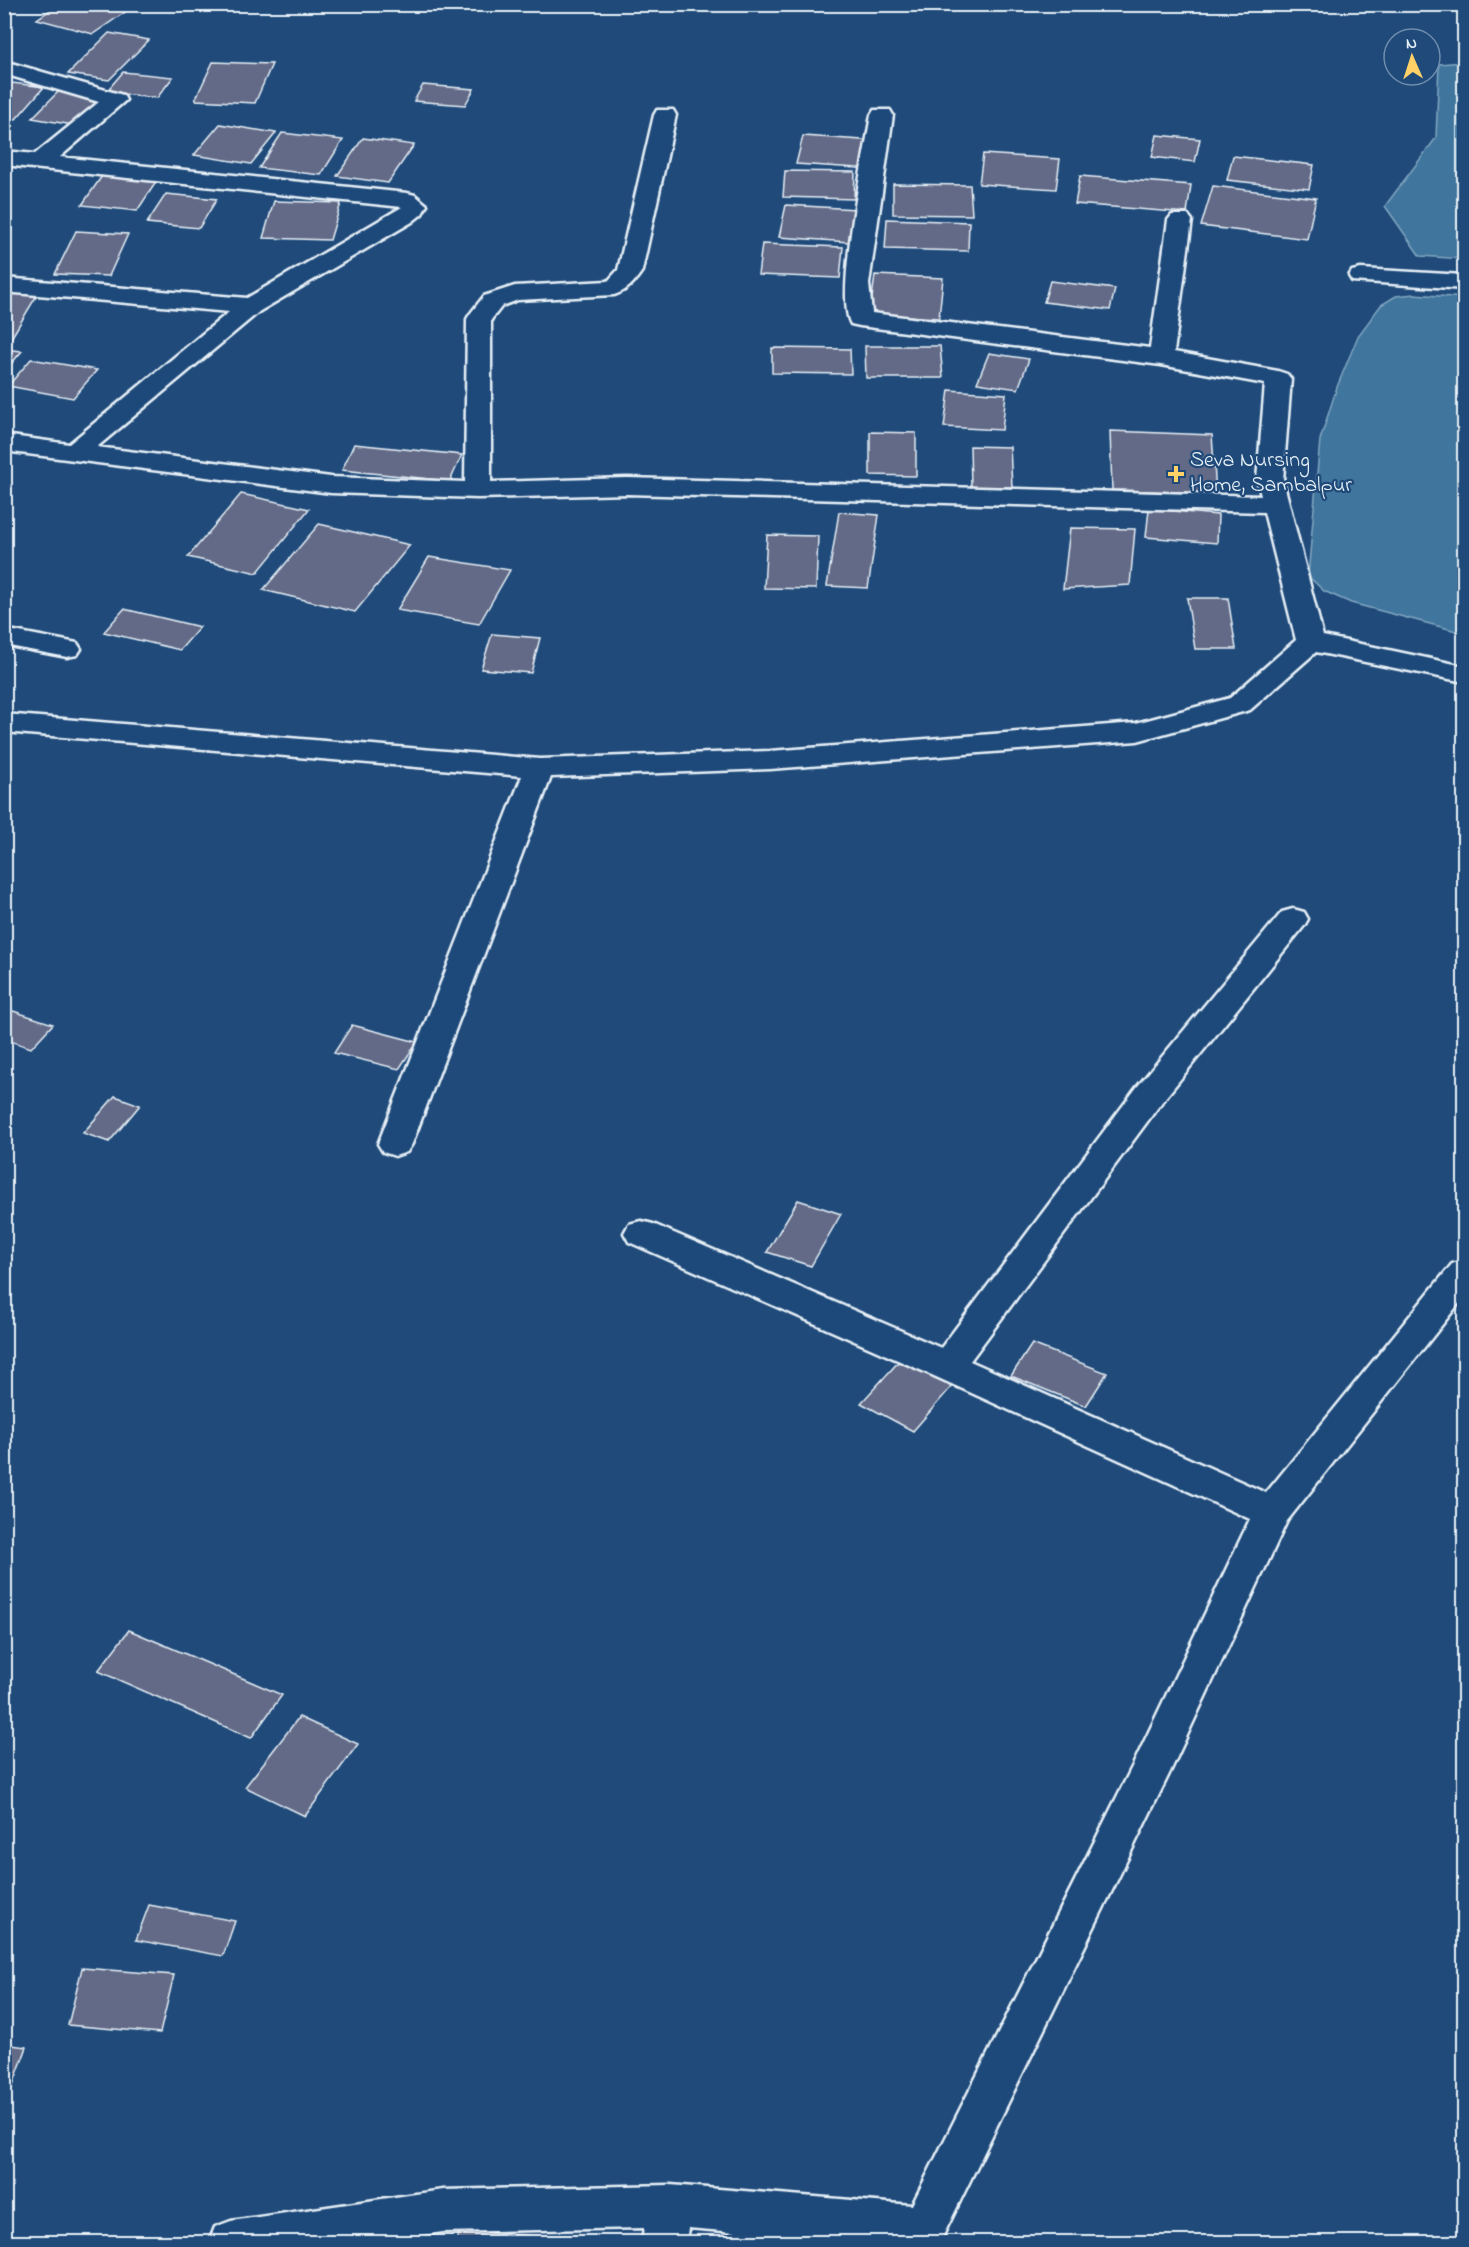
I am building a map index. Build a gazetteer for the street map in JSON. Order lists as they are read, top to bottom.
{
  "places": {
    "health": ["Seva Nursing Home, Sambalpur"]
  },
  "north": "top"
}
